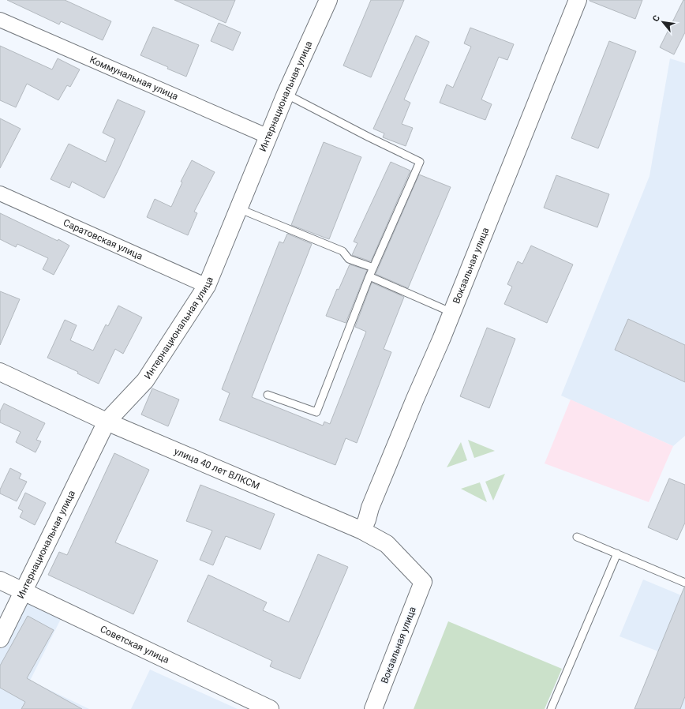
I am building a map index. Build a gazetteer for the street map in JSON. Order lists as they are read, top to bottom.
{
  "streets": {
    "street": [
      "Коммунальная улица",
      "Интернациональная улица",
      "Саратовская улица",
      "Вокзальная улица",
      "улица 40 лет ВЛКСМ",
      "Советская улица"
    ]
  },
  "crossings": [
    ["Коммунальная улица", "Интернациональная улица"],
    ["Интернациональная улица", "Саратовская улица"],
    ["Интернациональная улица", "улица 40 лет ВЛКСМ"],
    ["Интернациональная улица", "Советская улица"],
    ["Вокзальная улица", "улица 40 лет ВЛКСМ"]
  ],
  "north": "top left"
}
